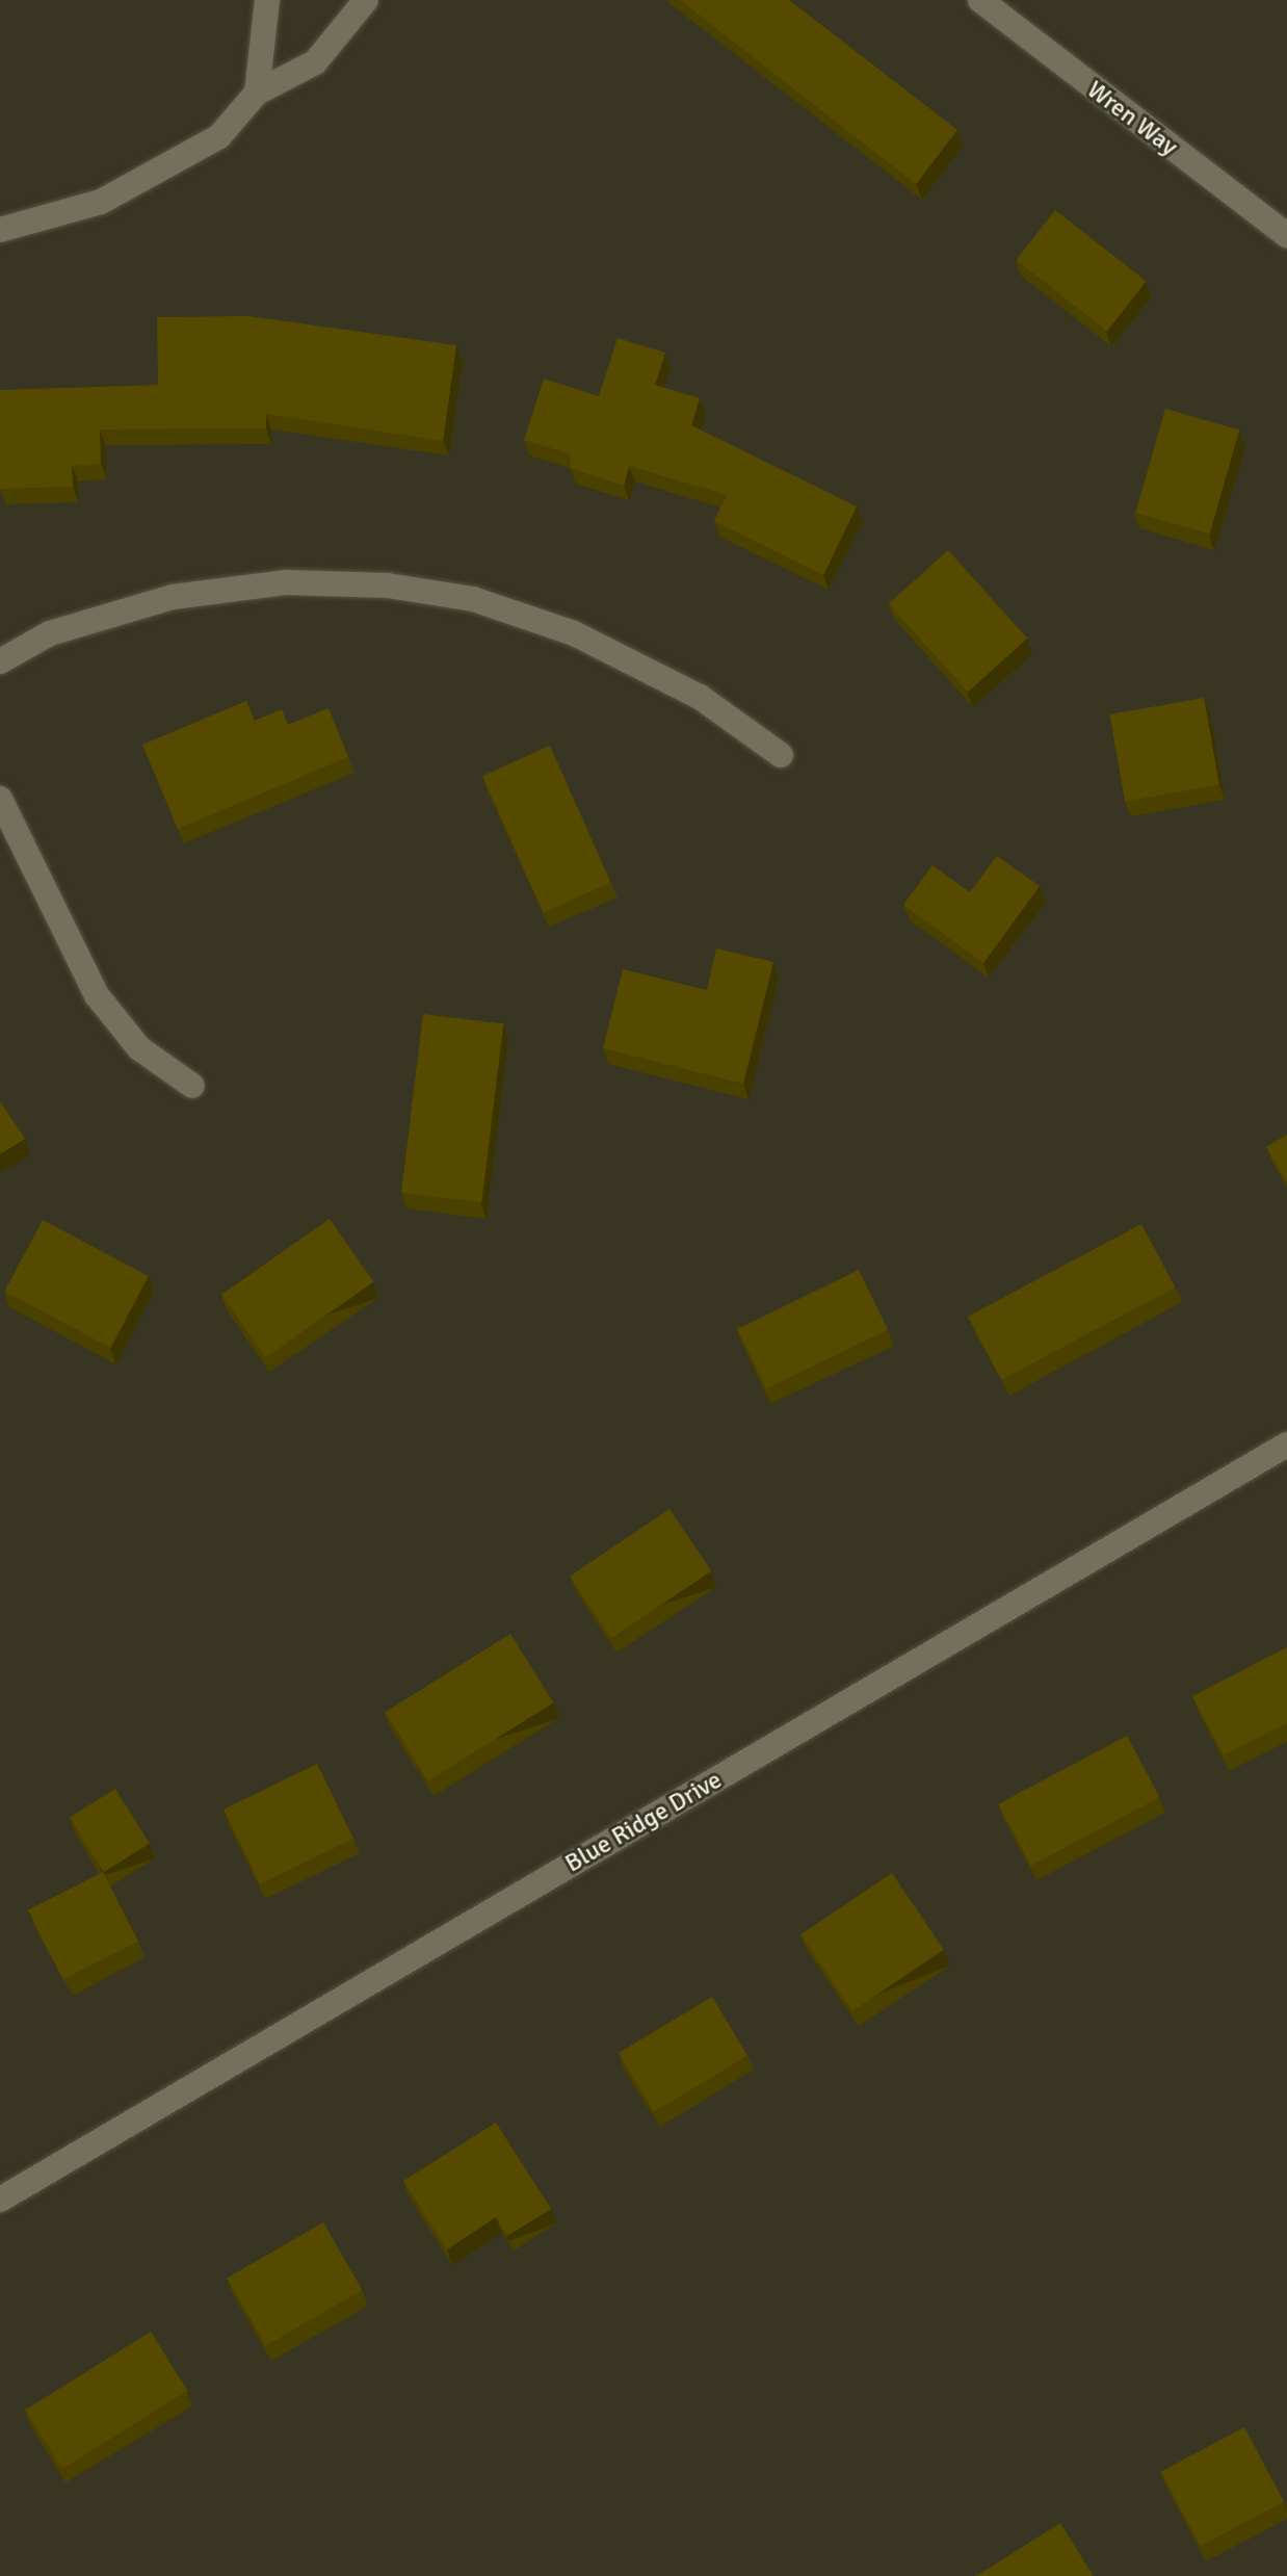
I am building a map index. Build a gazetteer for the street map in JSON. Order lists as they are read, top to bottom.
{
  "streets": {
    "street": ["Wren Way", "Blue Ridge Drive"]
  }
}
